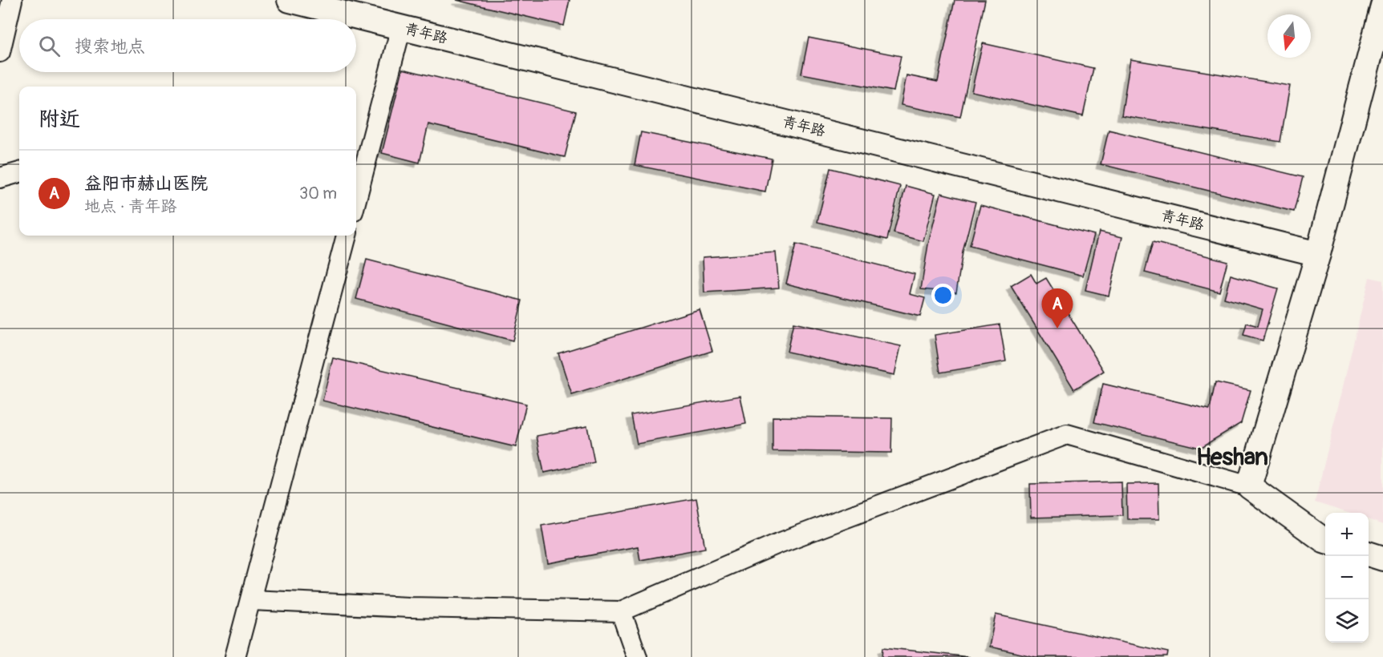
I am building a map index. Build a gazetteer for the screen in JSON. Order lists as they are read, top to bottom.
{
  "streets": {
    "street": ["青年路"]
  },
  "districts": ["Heshan"],
  "north": "bottom",
  "page": {
    "search": "搜索地点",
    "heading": "附近",
    "list": [
      {
        "mark": "A",
        "name": "益阳市赫山医院",
        "note": "地点 · 青年路",
        "value": "30 m"
      }
    ],
    "pins": "A",
    "map_buttons": ["+", "−"]
  }
}
